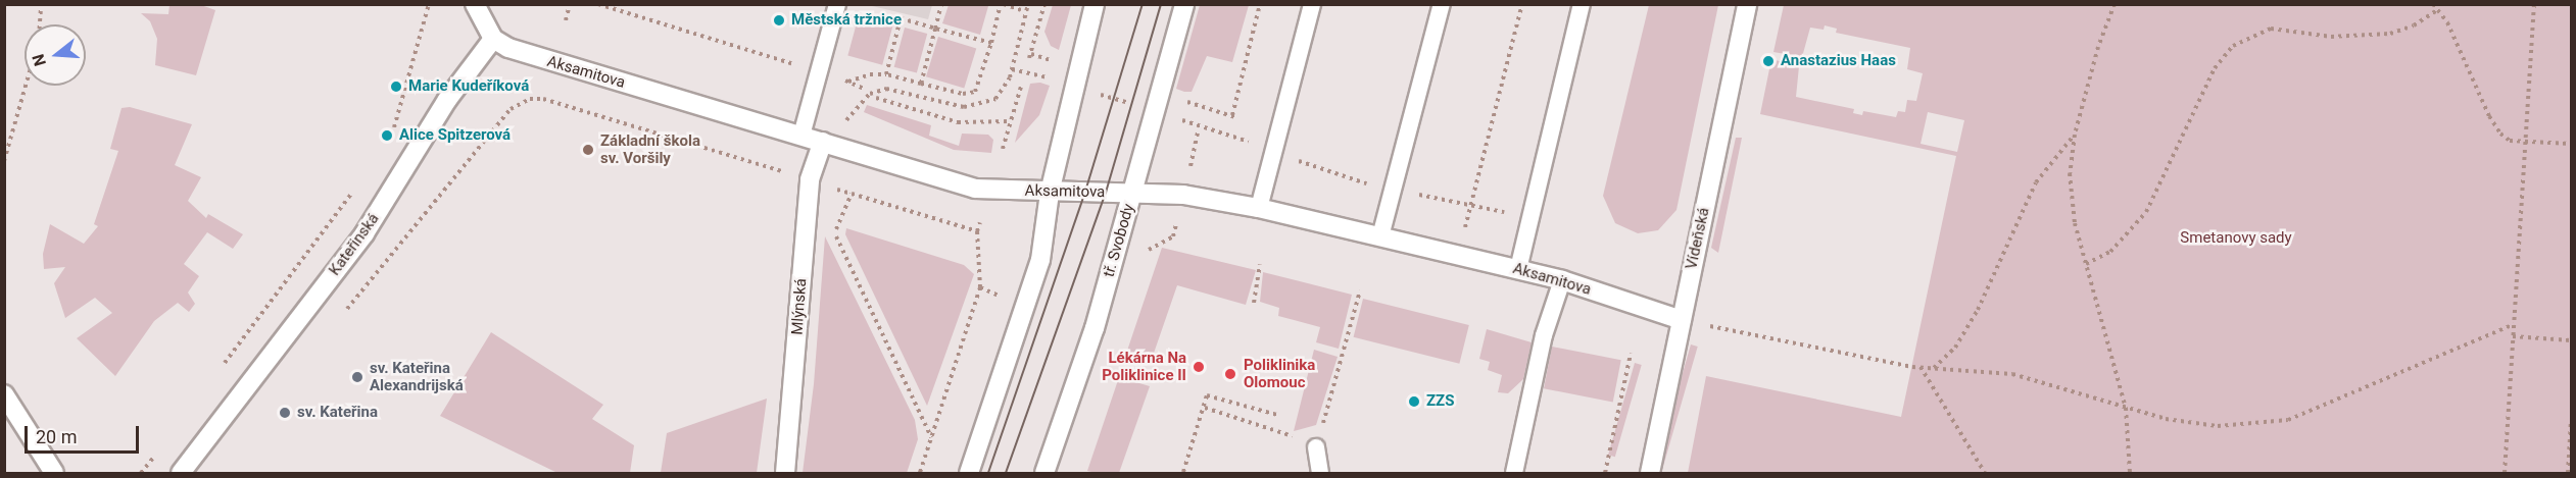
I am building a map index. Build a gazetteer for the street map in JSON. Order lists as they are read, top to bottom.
{
  "streets": {
    "street": [
      "Aksamitova",
      "Vídeňská",
      "tř. Svobody",
      "Kateřinská",
      "Mlýnská"
    ]
  },
  "crossings": [
    ["Aksamitova", "Vídeňská"],
    ["Aksamitova", "tř. Svobody"],
    ["Aksamitova", "Kateřinská"],
    ["Aksamitova", "Mlýnská"]
  ],
  "parks": ["Smetanovy sady"],
  "places": [
    "Městská tržnice",
    "Anastazius Haas",
    "Marie Kudeříková",
    "Alice Spitzerová",
    "Základní škola sv. Voršily",
    "Lékárna Na Poliklinice II",
    "Poliklinika Olomouc",
    "sv. Kateřina Alexandrijská",
    "ZZS",
    "sv. Kateřina"
  ],
  "scale_bar": "20 m",
  "north": "left"
}
